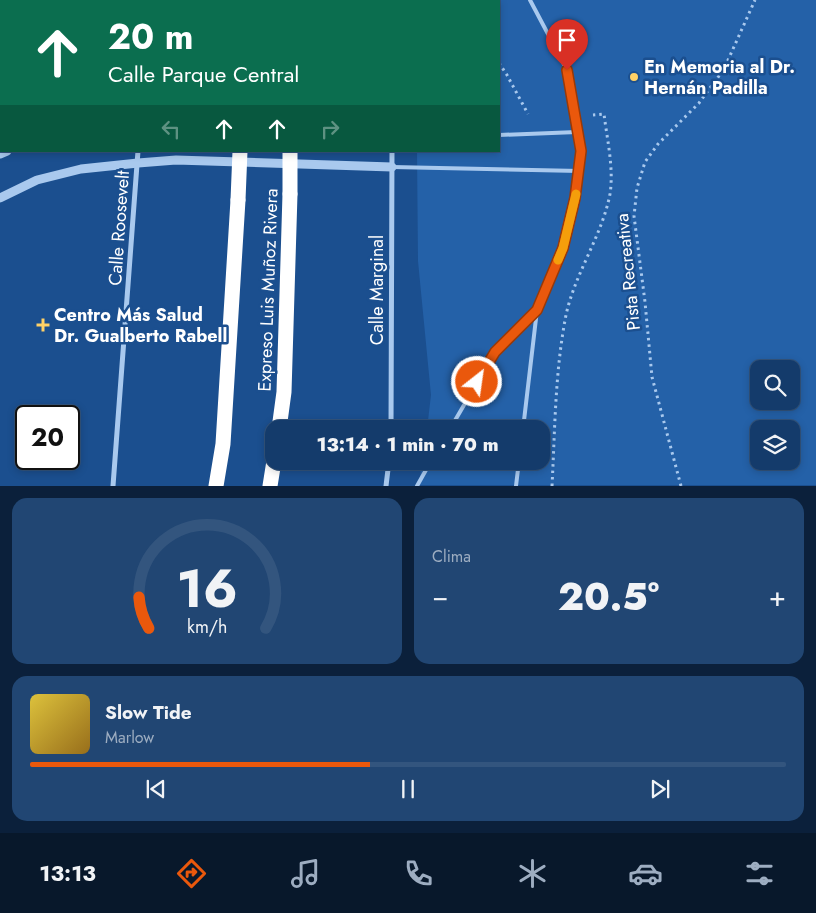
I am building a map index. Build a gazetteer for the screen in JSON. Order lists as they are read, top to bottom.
{
  "streets": {
    "highway": ["Expreso Luis Muñoz Rivera"],
    "street": ["Calle Roosevelt", "Calle Marginal"],
    "path": ["Pista Recreativa"]
  },
  "places": {
    "other": ["En Memoria al Dr. Hernán Padilla"],
    "health": ["Centro Más Salud Dr. Gualberto Rabell"]
  },
  "page": {
    "turn": ["20 m", "Calle Parque Central"],
    "limit": "20",
    "trip": "13:14 · 1 min · 70 m",
    "tile": "Clima",
    "heat": ["−", "20.5°", "+"],
    "song": ["Slow Tide", "Marlow"],
    "tabs": "13:13",
    "gauge": ["16", "km/h"]
  }
}
